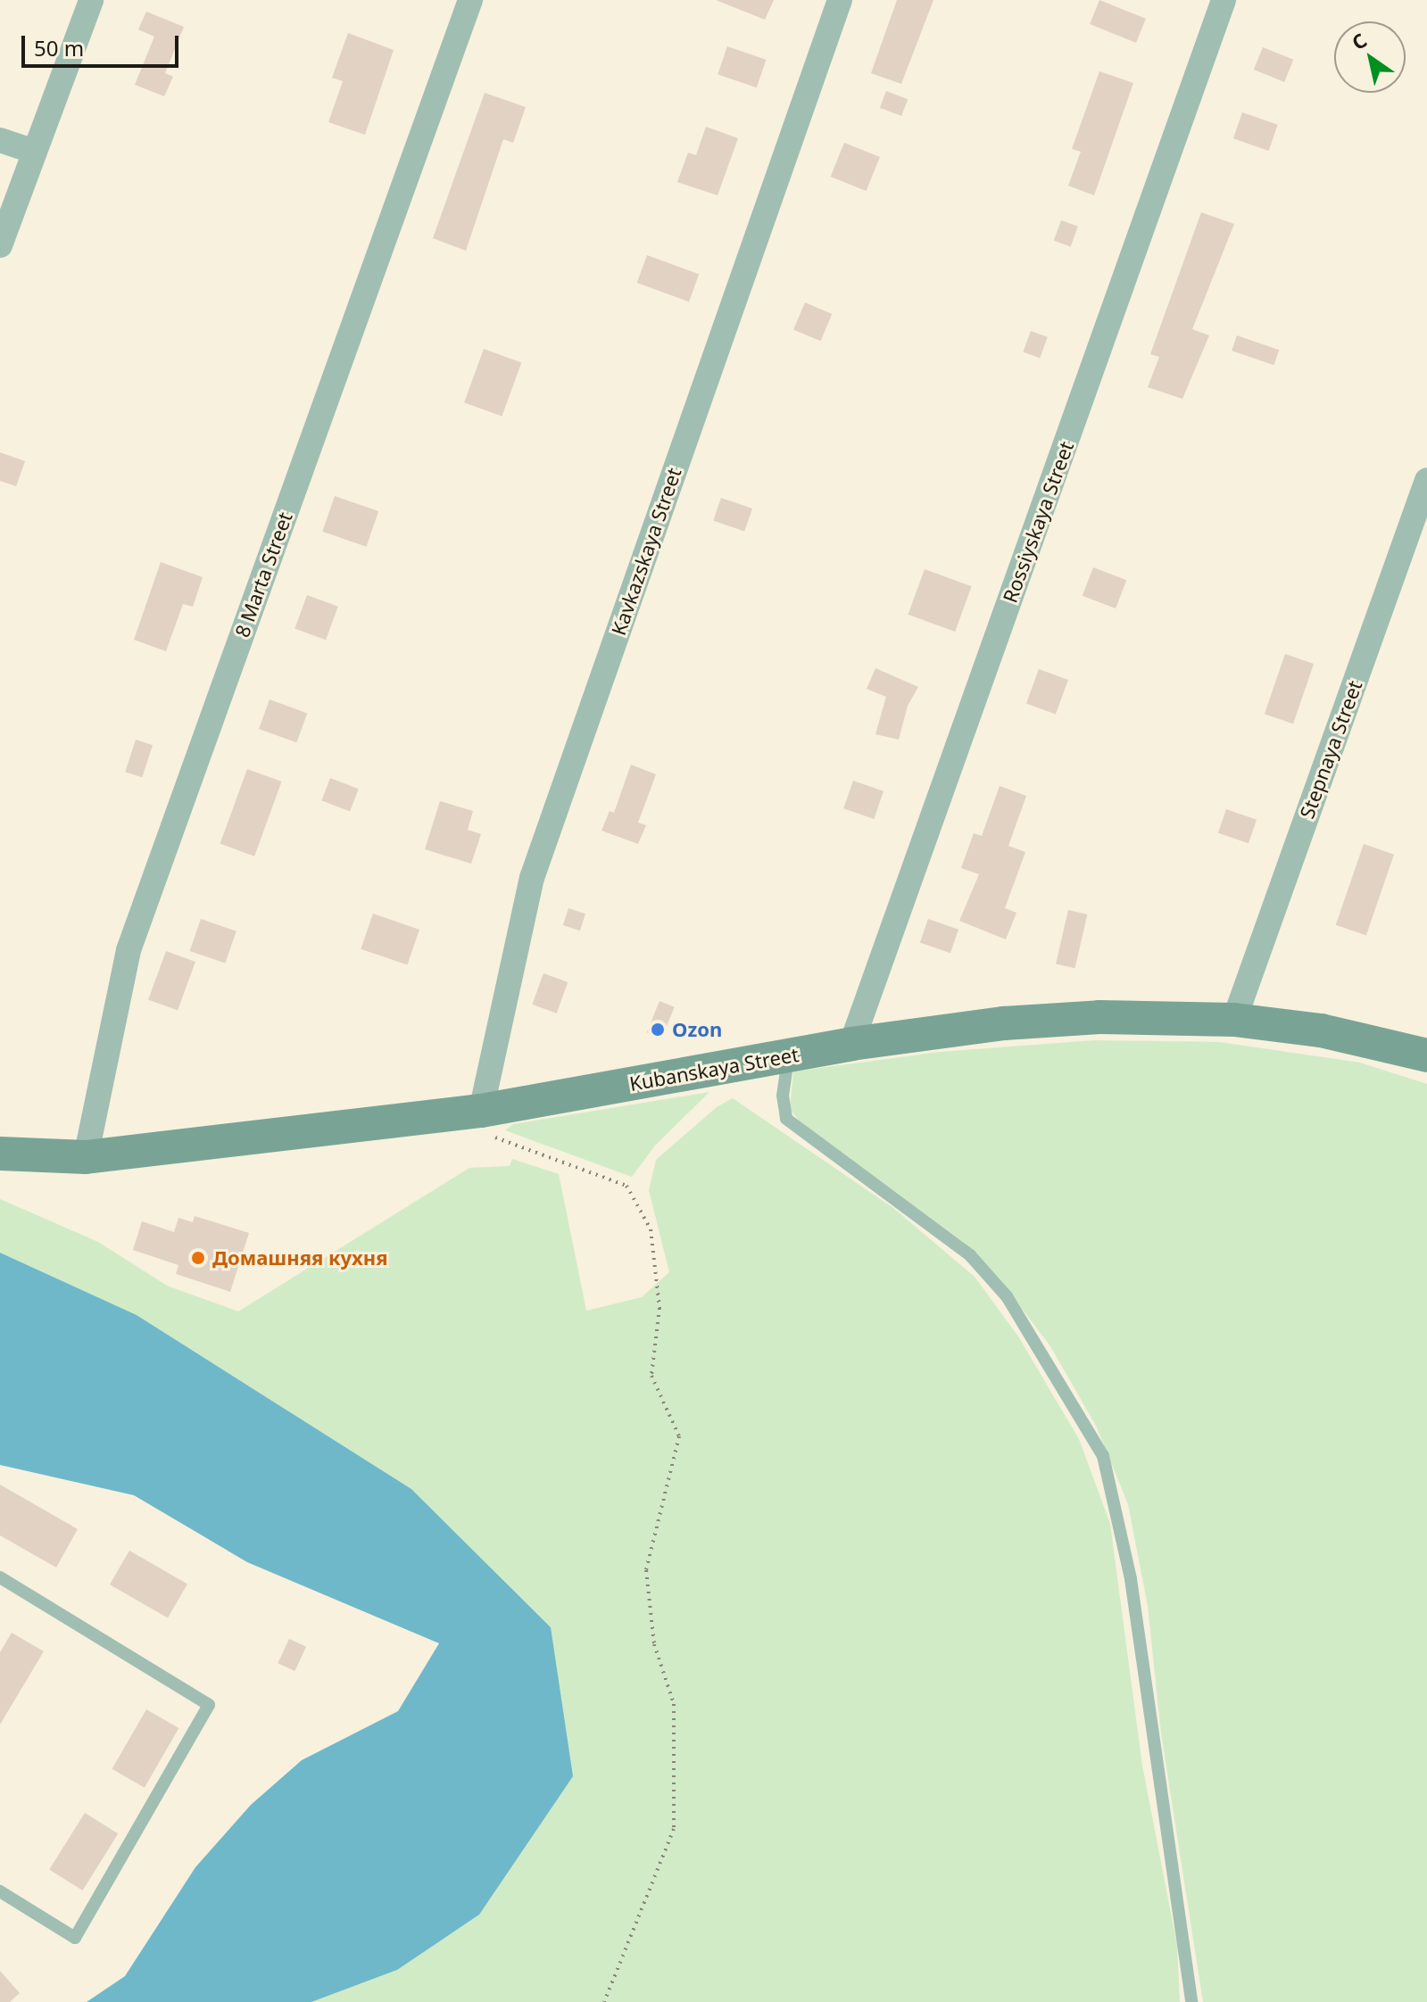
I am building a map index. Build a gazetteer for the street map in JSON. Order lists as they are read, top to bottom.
{
  "streets": {
    "main road": ["Kubanskaya Street"],
    "street": [
      "Rossiyskaya Street",
      "Kavkazskaya Street",
      "8 Marta Street",
      "Stepnaya Street"
    ]
  },
  "crossings": [
    ["Rossiyskaya Street", "Kubanskaya Street"],
    ["Kavkazskaya Street", "Kubanskaya Street"],
    ["8 Marta Street", "Kubanskaya Street"],
    ["Stepnaya Street", "Kubanskaya Street"]
  ],
  "places": ["Ozon", "Домашняя кухня"],
  "scale_bar": "50 m",
  "north": "top left"
}
